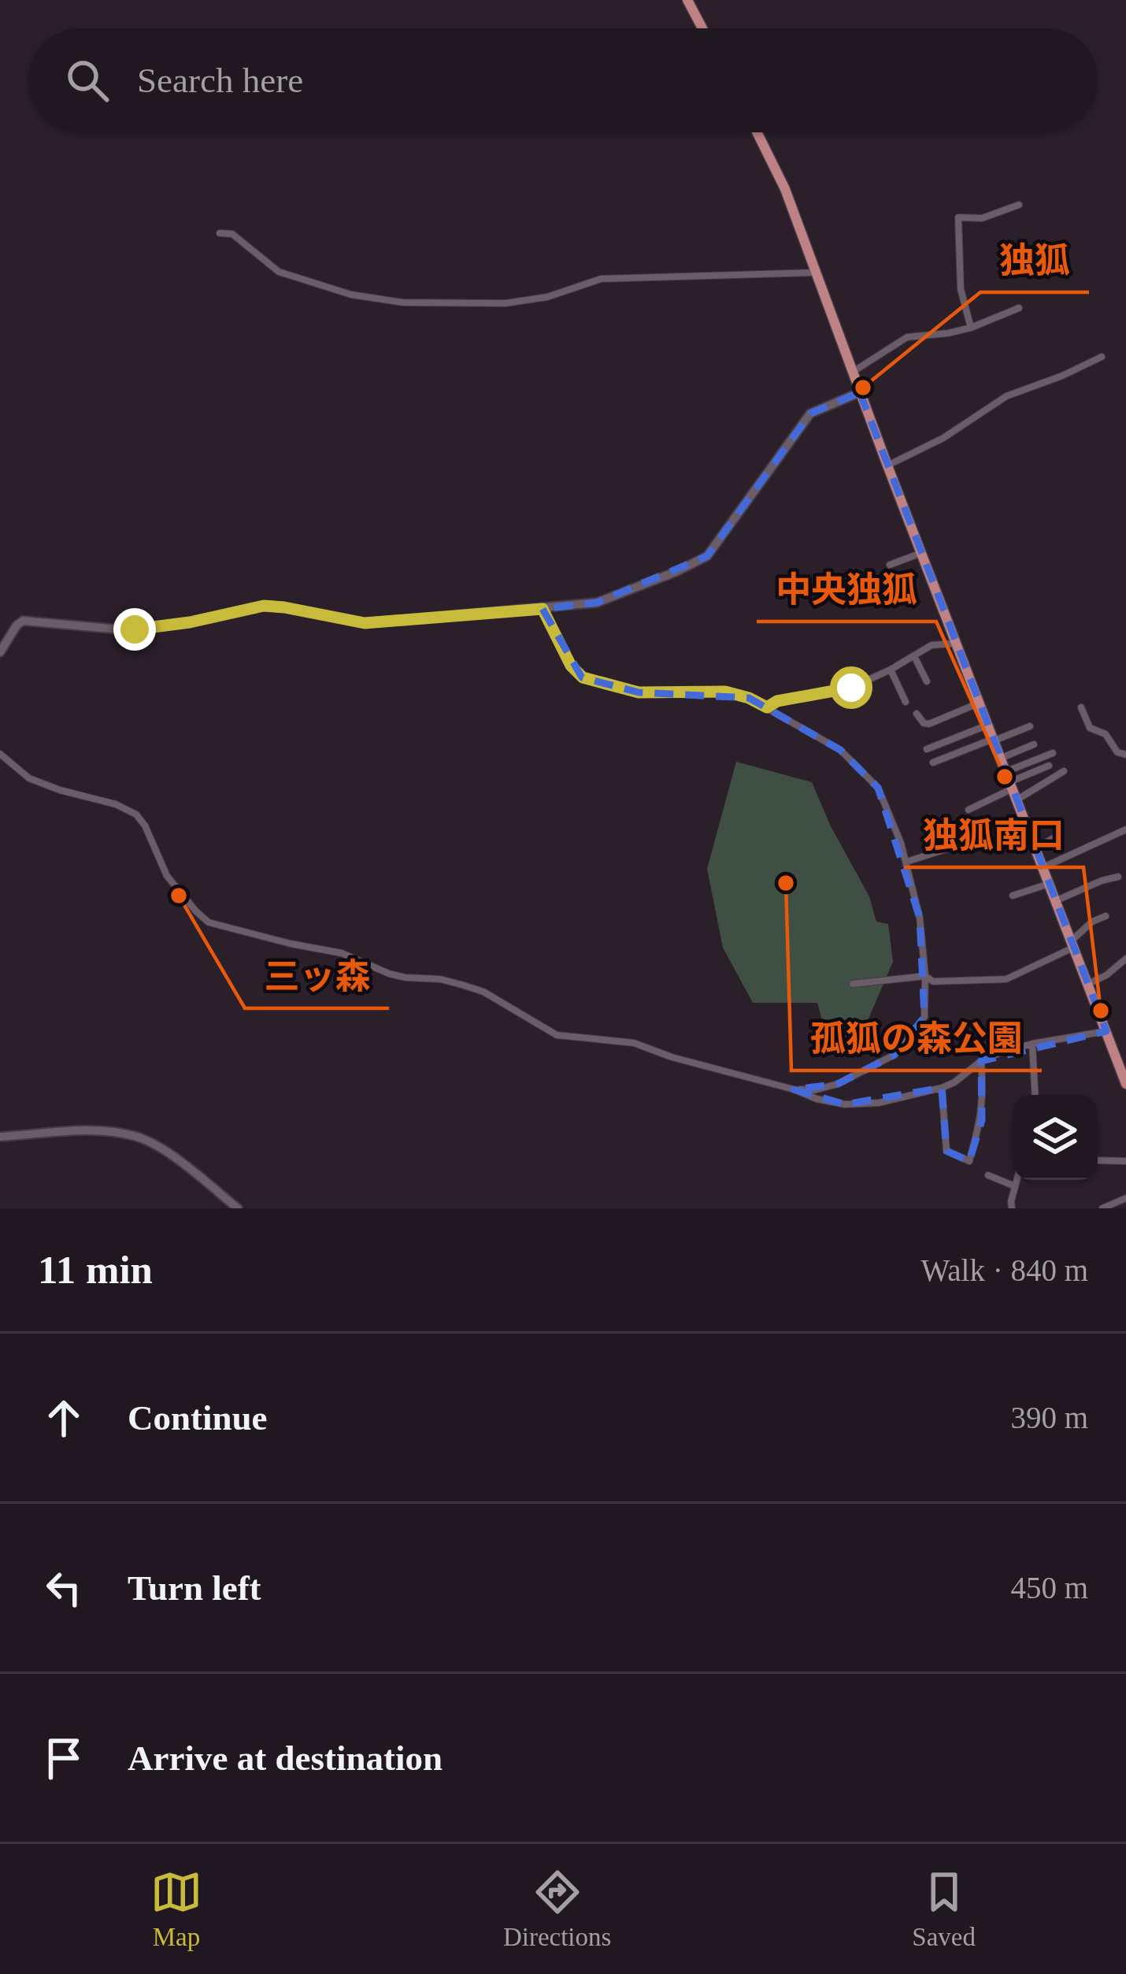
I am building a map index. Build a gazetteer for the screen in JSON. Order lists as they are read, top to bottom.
{
  "places": [
    "独狐",
    "中央独狐",
    "孤狐の森公園",
    "三ッ森",
    "独狐南口"
  ],
  "page": {
    "search": "Search here",
    "heading": ["11 min", "Walk · 840 m"],
    "list": [
      ["Continue", "390 m"],
      ["Turn left", "450 m"],
      "Arrive at destination"
    ],
    "nav": ["Map", "Directions", "Saved"]
  }
}
